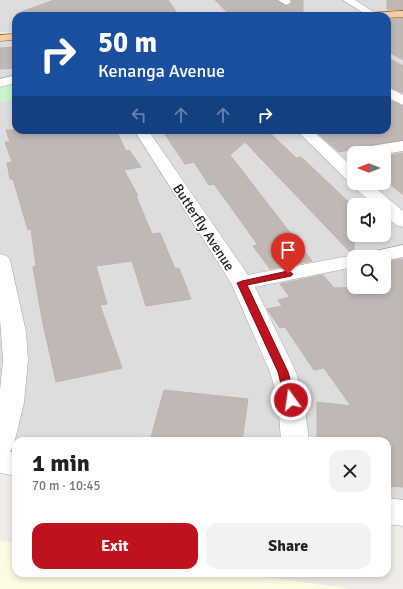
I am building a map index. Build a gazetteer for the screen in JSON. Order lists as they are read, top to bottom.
{
  "streets": {
    "street": ["Butterfly Avenue"]
  },
  "north": "left",
  "page": {
    "turn": ["50 m", "Kenanga Avenue"],
    "heading": ["1 min", "70 m · 10:45"],
    "buttons": ["Exit", "Share"]
  }
}
